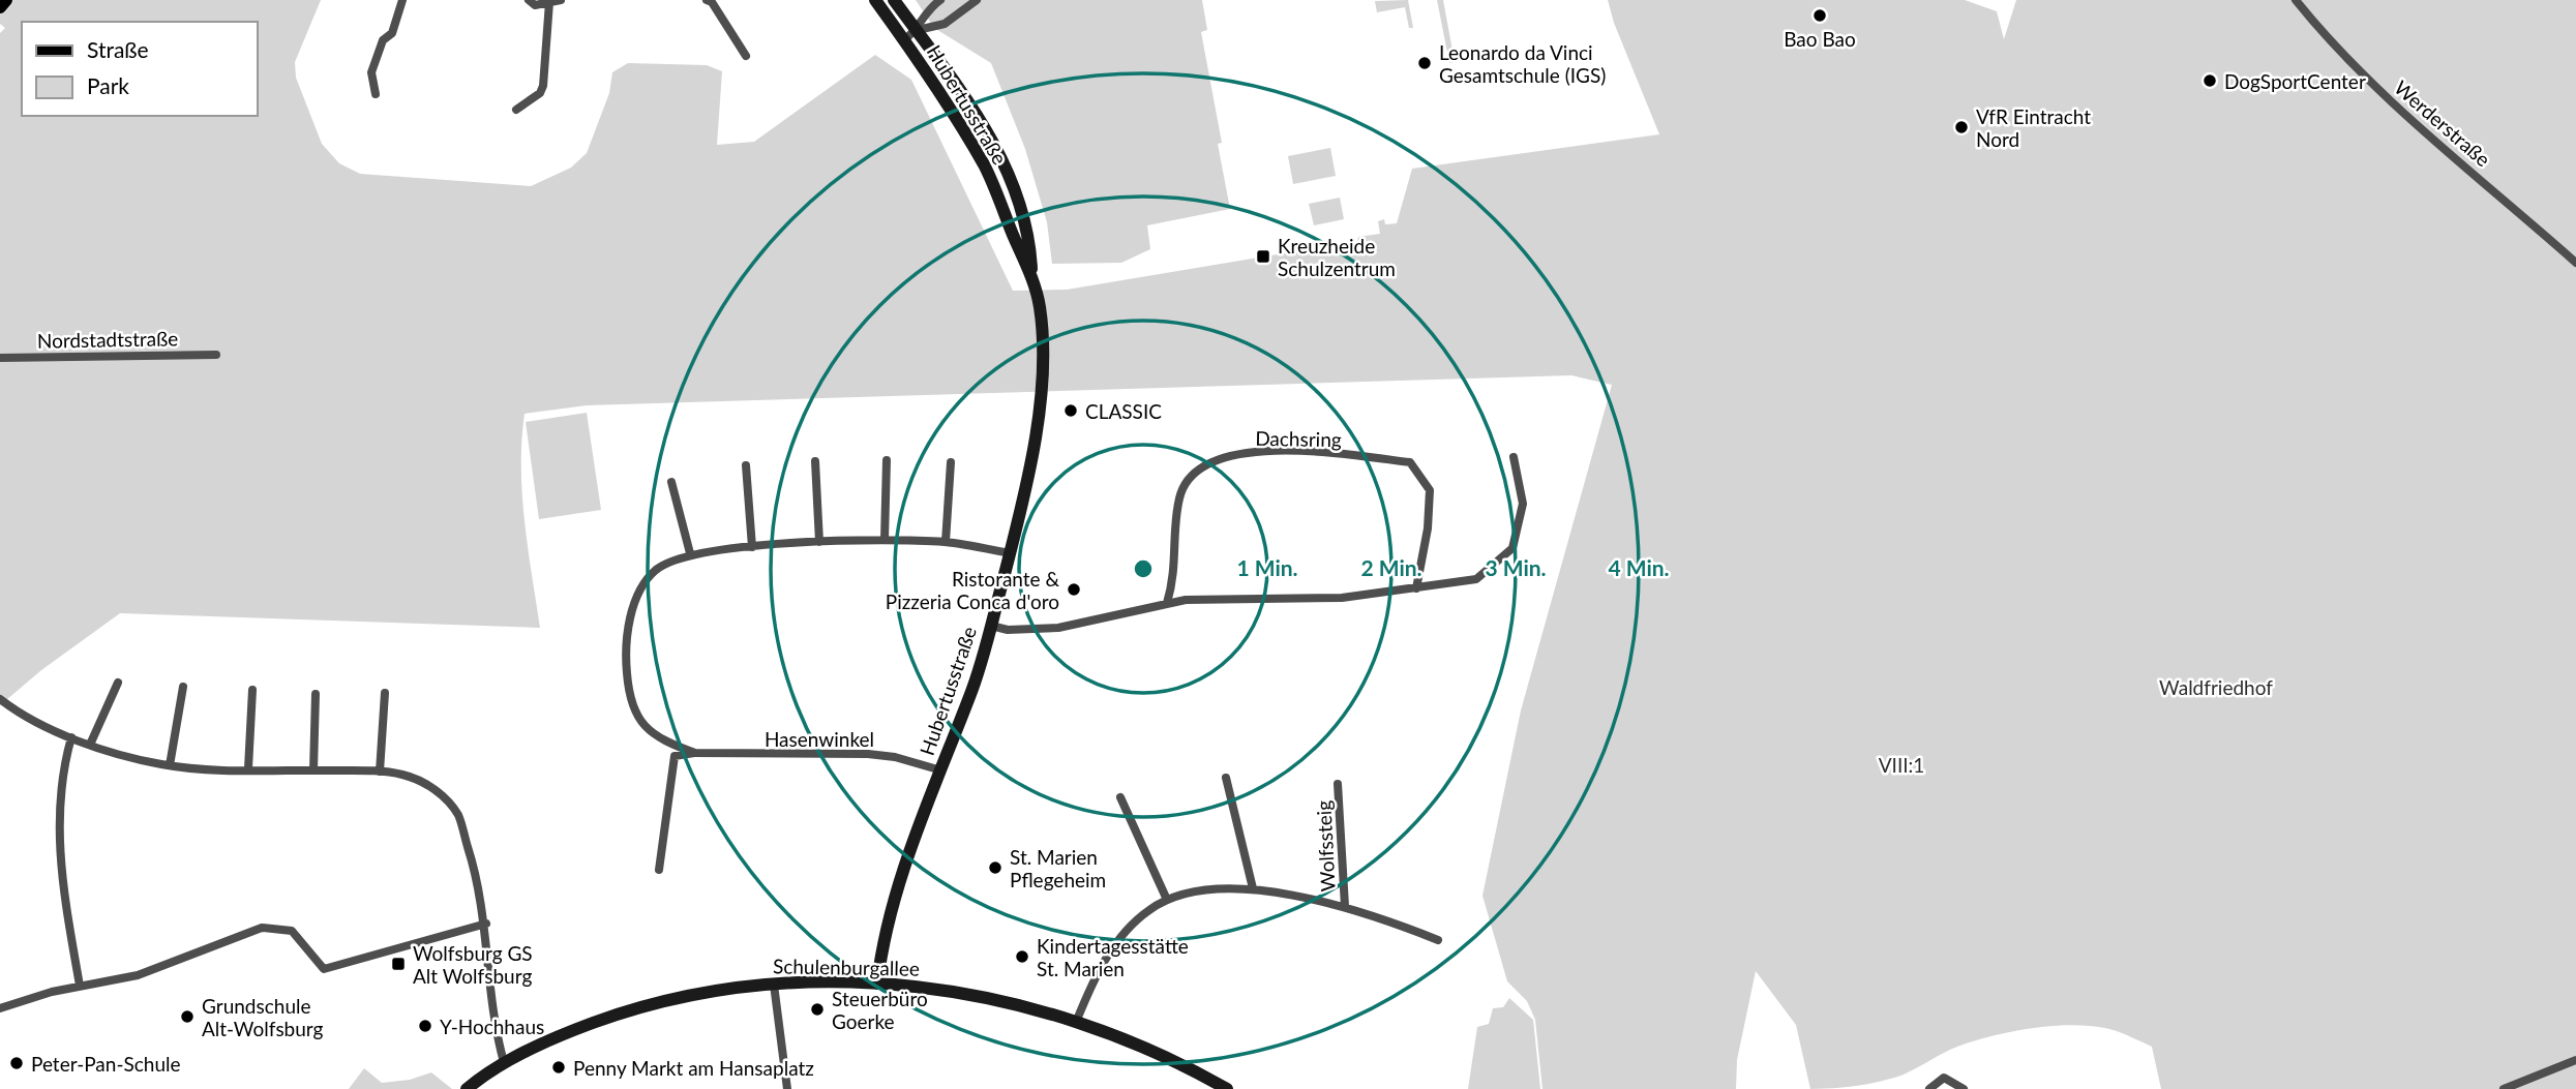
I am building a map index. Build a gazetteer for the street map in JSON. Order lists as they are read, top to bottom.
{
  "streets": {
    "street": [
      "Hubertusstraße",
      "Werderstraße",
      "Nordstadtstraße",
      "Dachsring",
      "Hasenwinkel",
      "Wolfssteig",
      "Schulenburgallee"
    ]
  },
  "crossings": [
    ["Hubertusstraße", "Hasenwinkel"],
    ["Hubertusstraße", "Schulenburgallee"],
    ["Wolfssteig", "Schulenburgallee"]
  ],
  "parks": ["Waldfriedhof", "VIII:1"],
  "places": {
    "other": [
      "Bao Bao",
      "Leonardo da Vinci Gesamtschule (IGS)",
      "DogSportCenter",
      "VfR Eintracht Nord",
      "CLASSIC",
      "Ristorante & Pizzeria Conca d'oro",
      "St. Marien Pflegeheim",
      "Kindertagesstätte St. Marien",
      "Steuerbüro Goerke",
      "Grundschule Alt-Wolfsburg",
      "Y-Hochhaus",
      "Peter-Pan-Schule",
      "Penny Markt am Hansaplatz"
    ],
    "transit": ["Kreuzheide Schulzentrum", "Wolfsburg GS Alt Wolfsburg"]
  },
  "legend": ["Straße", "Park"],
  "rings": [
    "1 Min.",
    "2 Min.",
    "3 Min.",
    "4 Min."
  ]
}
